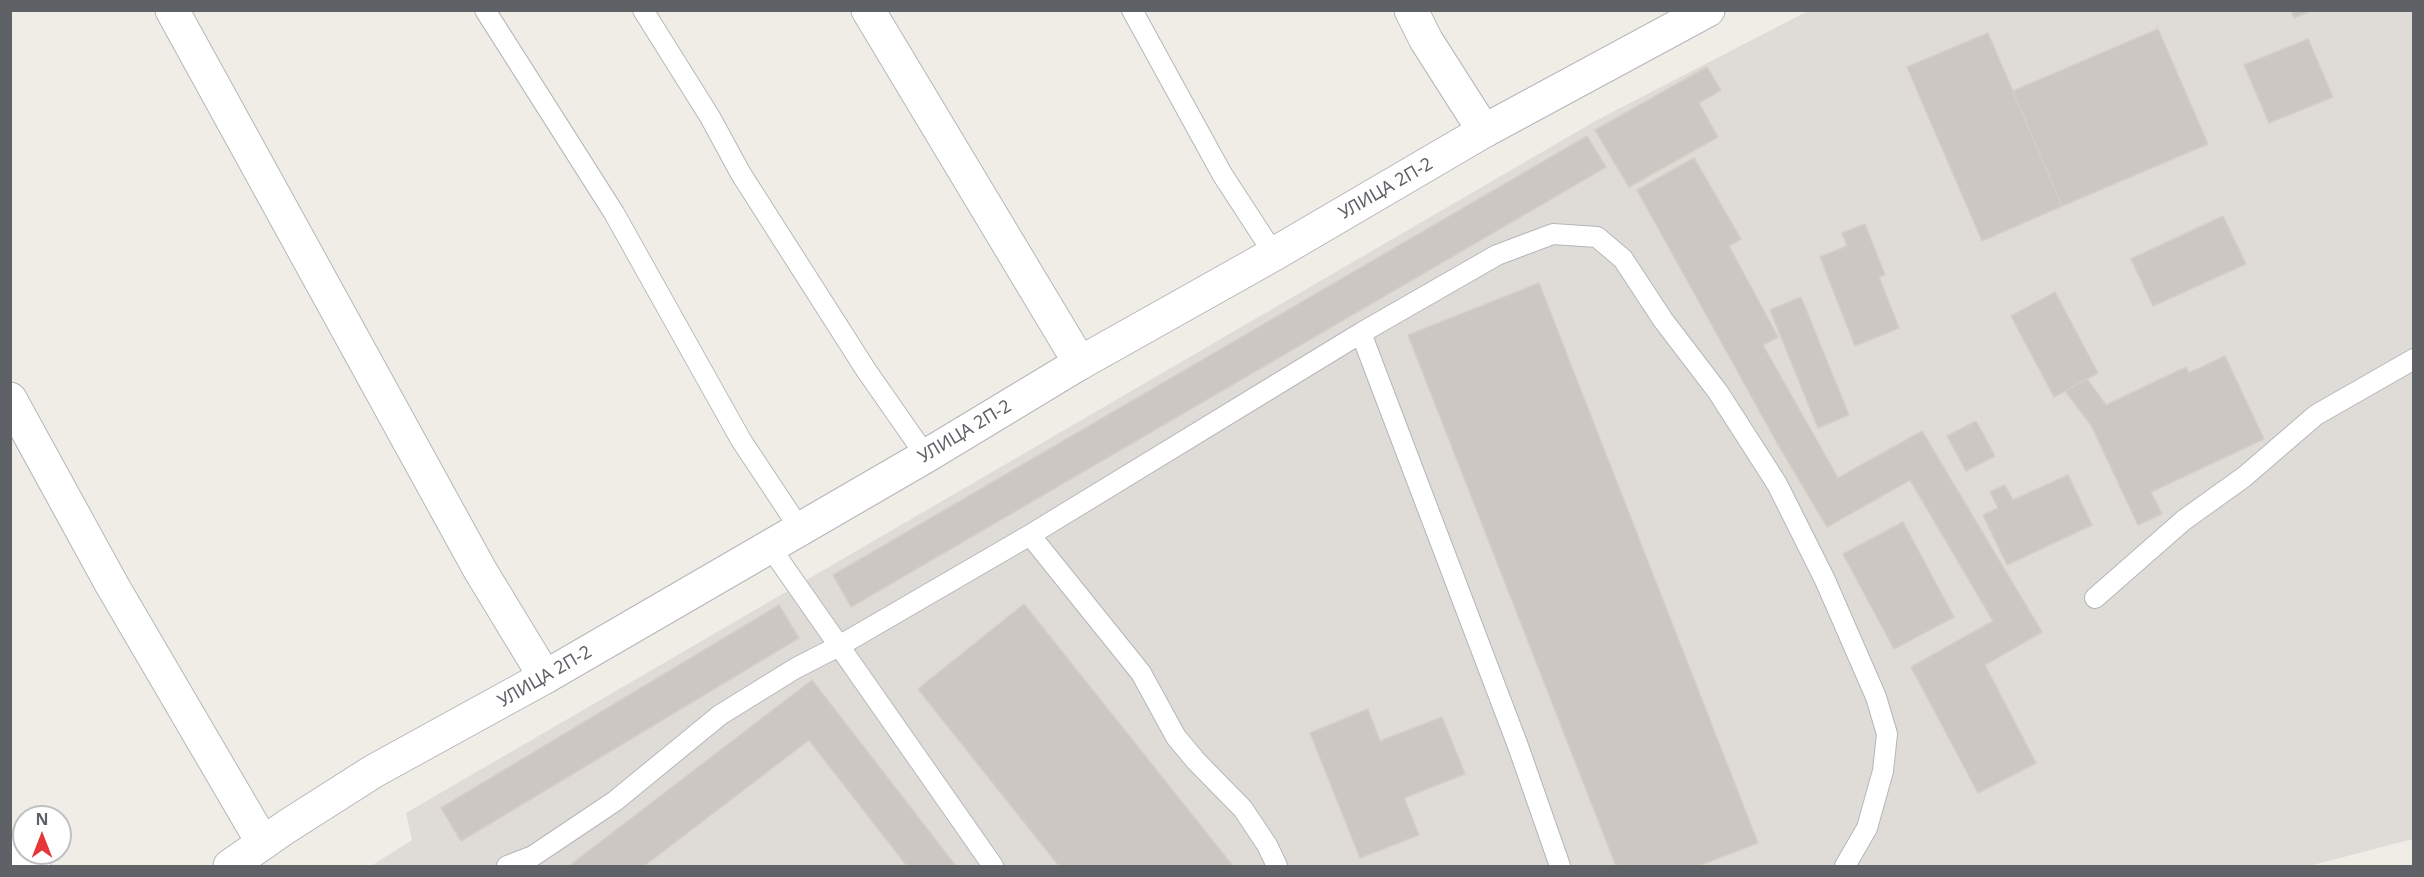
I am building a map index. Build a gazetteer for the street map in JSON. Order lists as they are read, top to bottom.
{
  "streets": {
    "street": ["УЛИЦА 2П-2"]
  },
  "north": "top"
}
